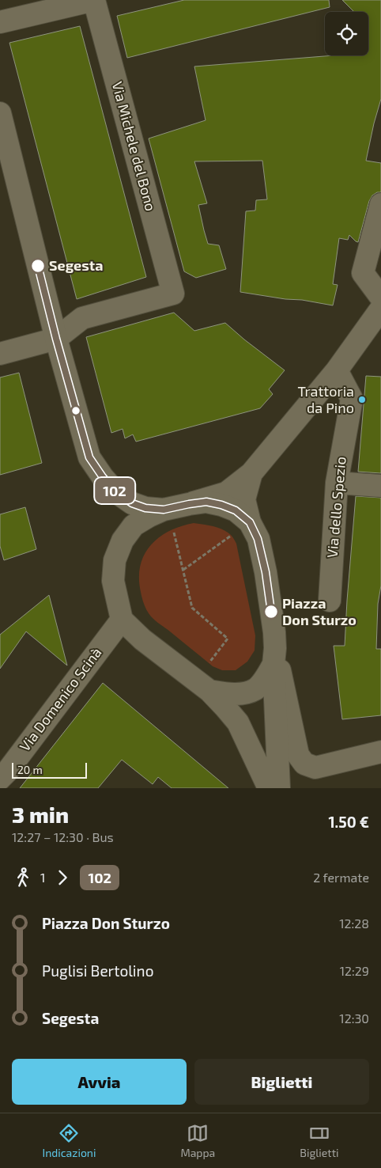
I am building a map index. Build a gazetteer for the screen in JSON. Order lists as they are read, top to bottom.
{
  "streets": {
    "street": ["Via Michele del Bono", "Via dello Spezio", "Via Domenico Scinà"]
  },
  "places": ["Segesta", "Trattoria da Pino", "Piazza Don Sturzo"],
  "lines": ["bus line 102"],
  "scale_bar": "20 m",
  "page": {
    "on_map": "102",
    "scale": "20 m",
    "heading": ["3 min", "12:27 – 12:30 · Bus", "1.50 €"],
    "legs": ["1", "102", "2 fermate"],
    "list": [
      {
        "name": "Piazza Don Sturzo",
        "value": "12:28"
      },
      {
        "name": "Puglisi Bertolino",
        "value": "12:29"
      },
      {
        "name": "Segesta",
        "value": "12:30"
      }
    ],
    "buttons": ["Avvia", "Biglietti"],
    "tabs": ["Indicazioni", "Mappa", "Biglietti"]
  }
}
